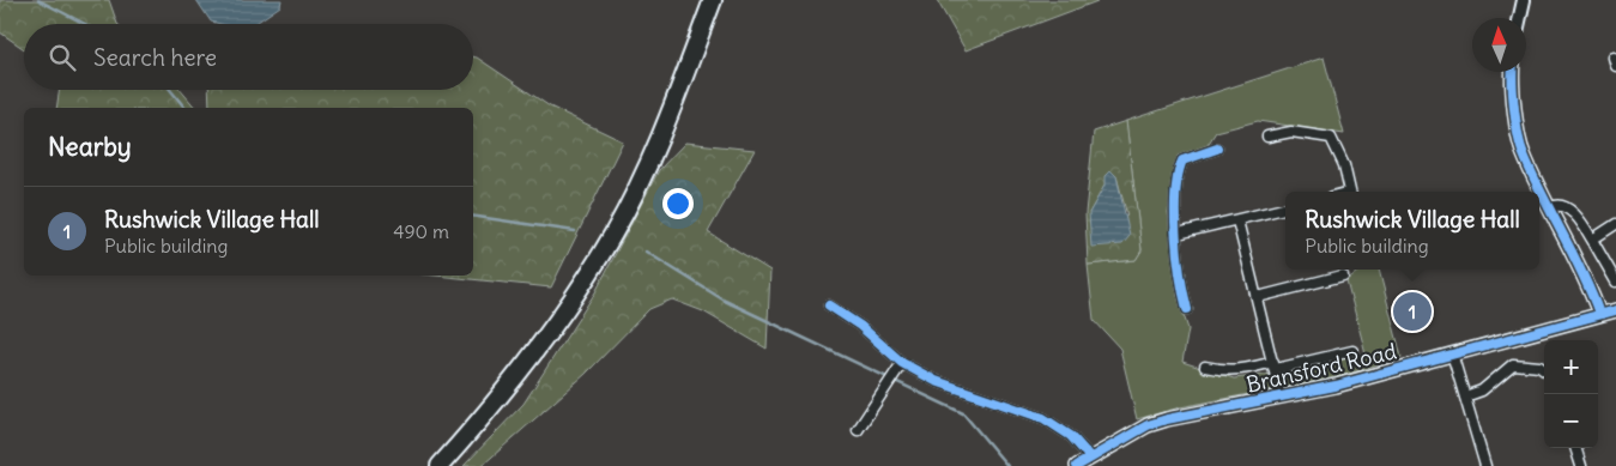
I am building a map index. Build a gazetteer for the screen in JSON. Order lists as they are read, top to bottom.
{
  "streets": {
    "street": ["Bransford Road"]
  },
  "north": "top",
  "page": {
    "search": "Search here",
    "heading": "Nearby",
    "list": [
      {
        "mark": "1",
        "name": "Rushwick Village Hall",
        "note": "Public building",
        "value": "490 m"
      }
    ],
    "popup": ["Rushwick Village Hall", "Public building"],
    "pins": "1",
    "map_buttons": ["+", "−"]
  }
}
